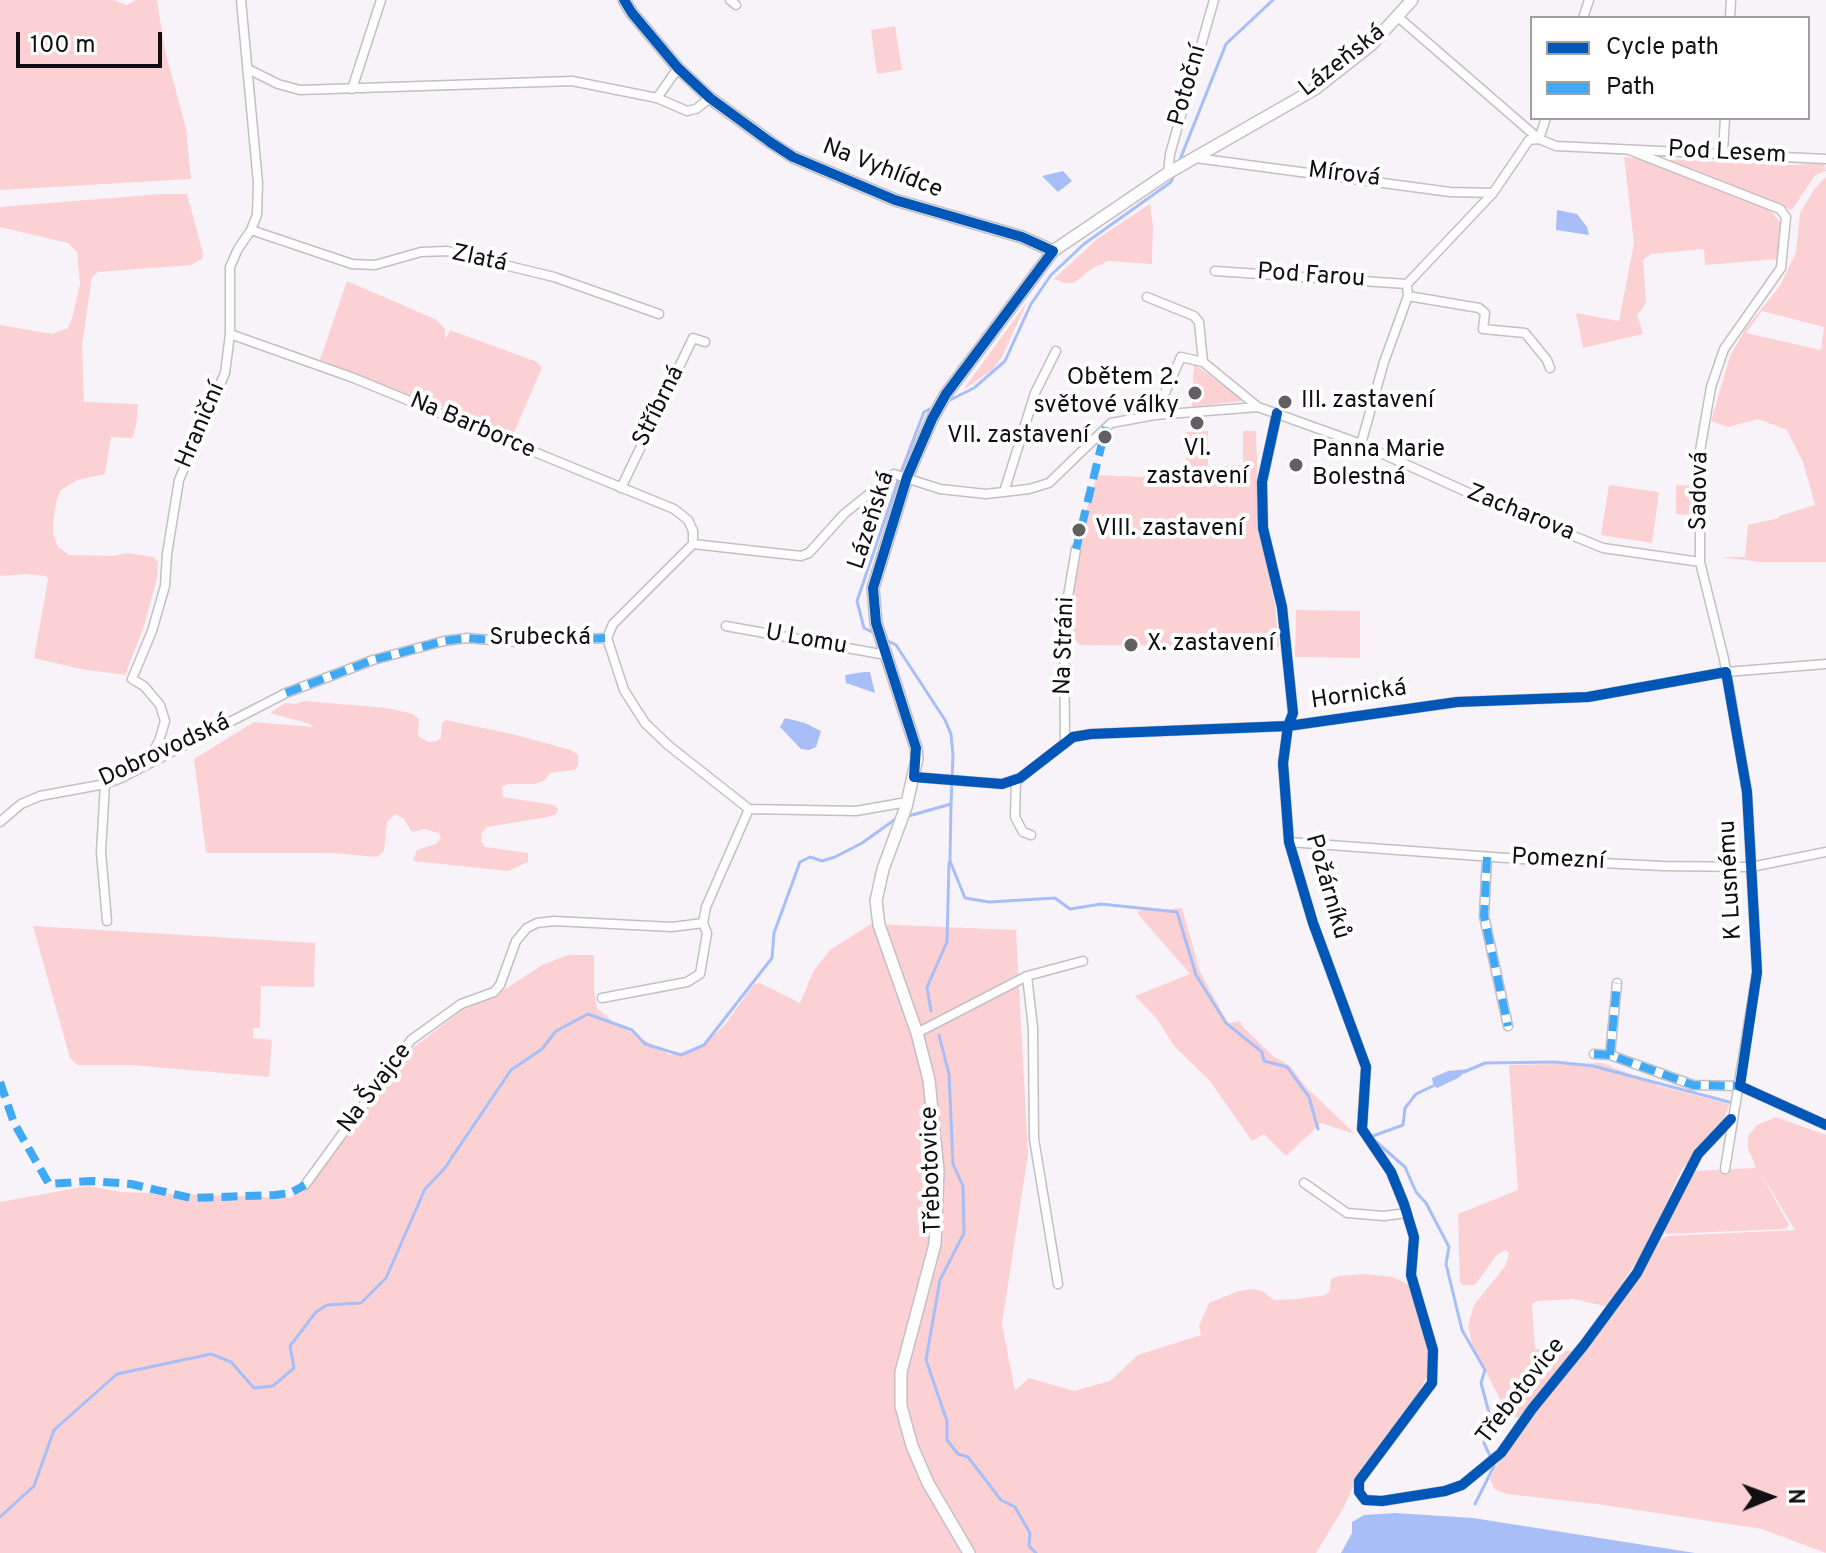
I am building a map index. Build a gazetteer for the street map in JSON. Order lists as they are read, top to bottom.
{
  "streets": {
    "street": [
      "Lázeňská",
      "Potoční",
      "Pod Lesem",
      "Na Vyhlídce",
      "Mírová",
      "Zlatá",
      "Pod Farou",
      "Stříbrná",
      "Hraniční",
      "Na Barborce",
      "Sadová",
      "Zacharova",
      "Srubecká",
      "U Lomu",
      "Na Stráni",
      "Hornická",
      "Dobrovodská",
      "Pomezní",
      "K Lusnému",
      "Požárníků",
      "Na Švajce",
      "Třebotovice"
    ]
  },
  "crossings": [
    ["Lázeňská", "Potoční"],
    ["Lázeňská", "Pod Lesem"],
    ["Lázeňská", "Na Vyhlídce"],
    ["Lázeňská", "Mírová"],
    ["Lázeňská", "Zacharova"],
    ["Lázeňská", "U Lomu"],
    ["Lázeňská", "Třebotovice"],
    ["Pod Lesem", "Sadová"],
    ["Zlatá", "Hraniční"],
    ["Stříbrná", "Na Barborce"],
    ["Hraniční", "Na Barborce"],
    ["Hraniční", "Dobrovodská"],
    ["Sadová", "Zacharova"],
    ["Sadová", "Hornická"],
    ["Sadová", "K Lusnému"],
    ["Zacharova", "Požárníků"],
    ["Srubecká", "Dobrovodská"],
    ["Na Stráni", "Hornická"],
    ["Hornická", "K Lusnému"],
    ["Hornická", "Požárníků"],
    ["Pomezní", "K Lusnému"],
    ["Pomezní", "Požárníků"],
    ["K Lusnému", "Třebotovice"],
    ["Požárníků", "Třebotovice"]
  ],
  "places": [
    "Obětem 2. světové války",
    "III. zastavení",
    "VI. zastavení",
    "VII. zastavení",
    "Panna Marie Bolestná",
    "VIII. zastavení",
    "X. zastavení"
  ],
  "legend": ["Cycle path", "Path"],
  "scale_bar": "100 m",
  "north": "right"
}
